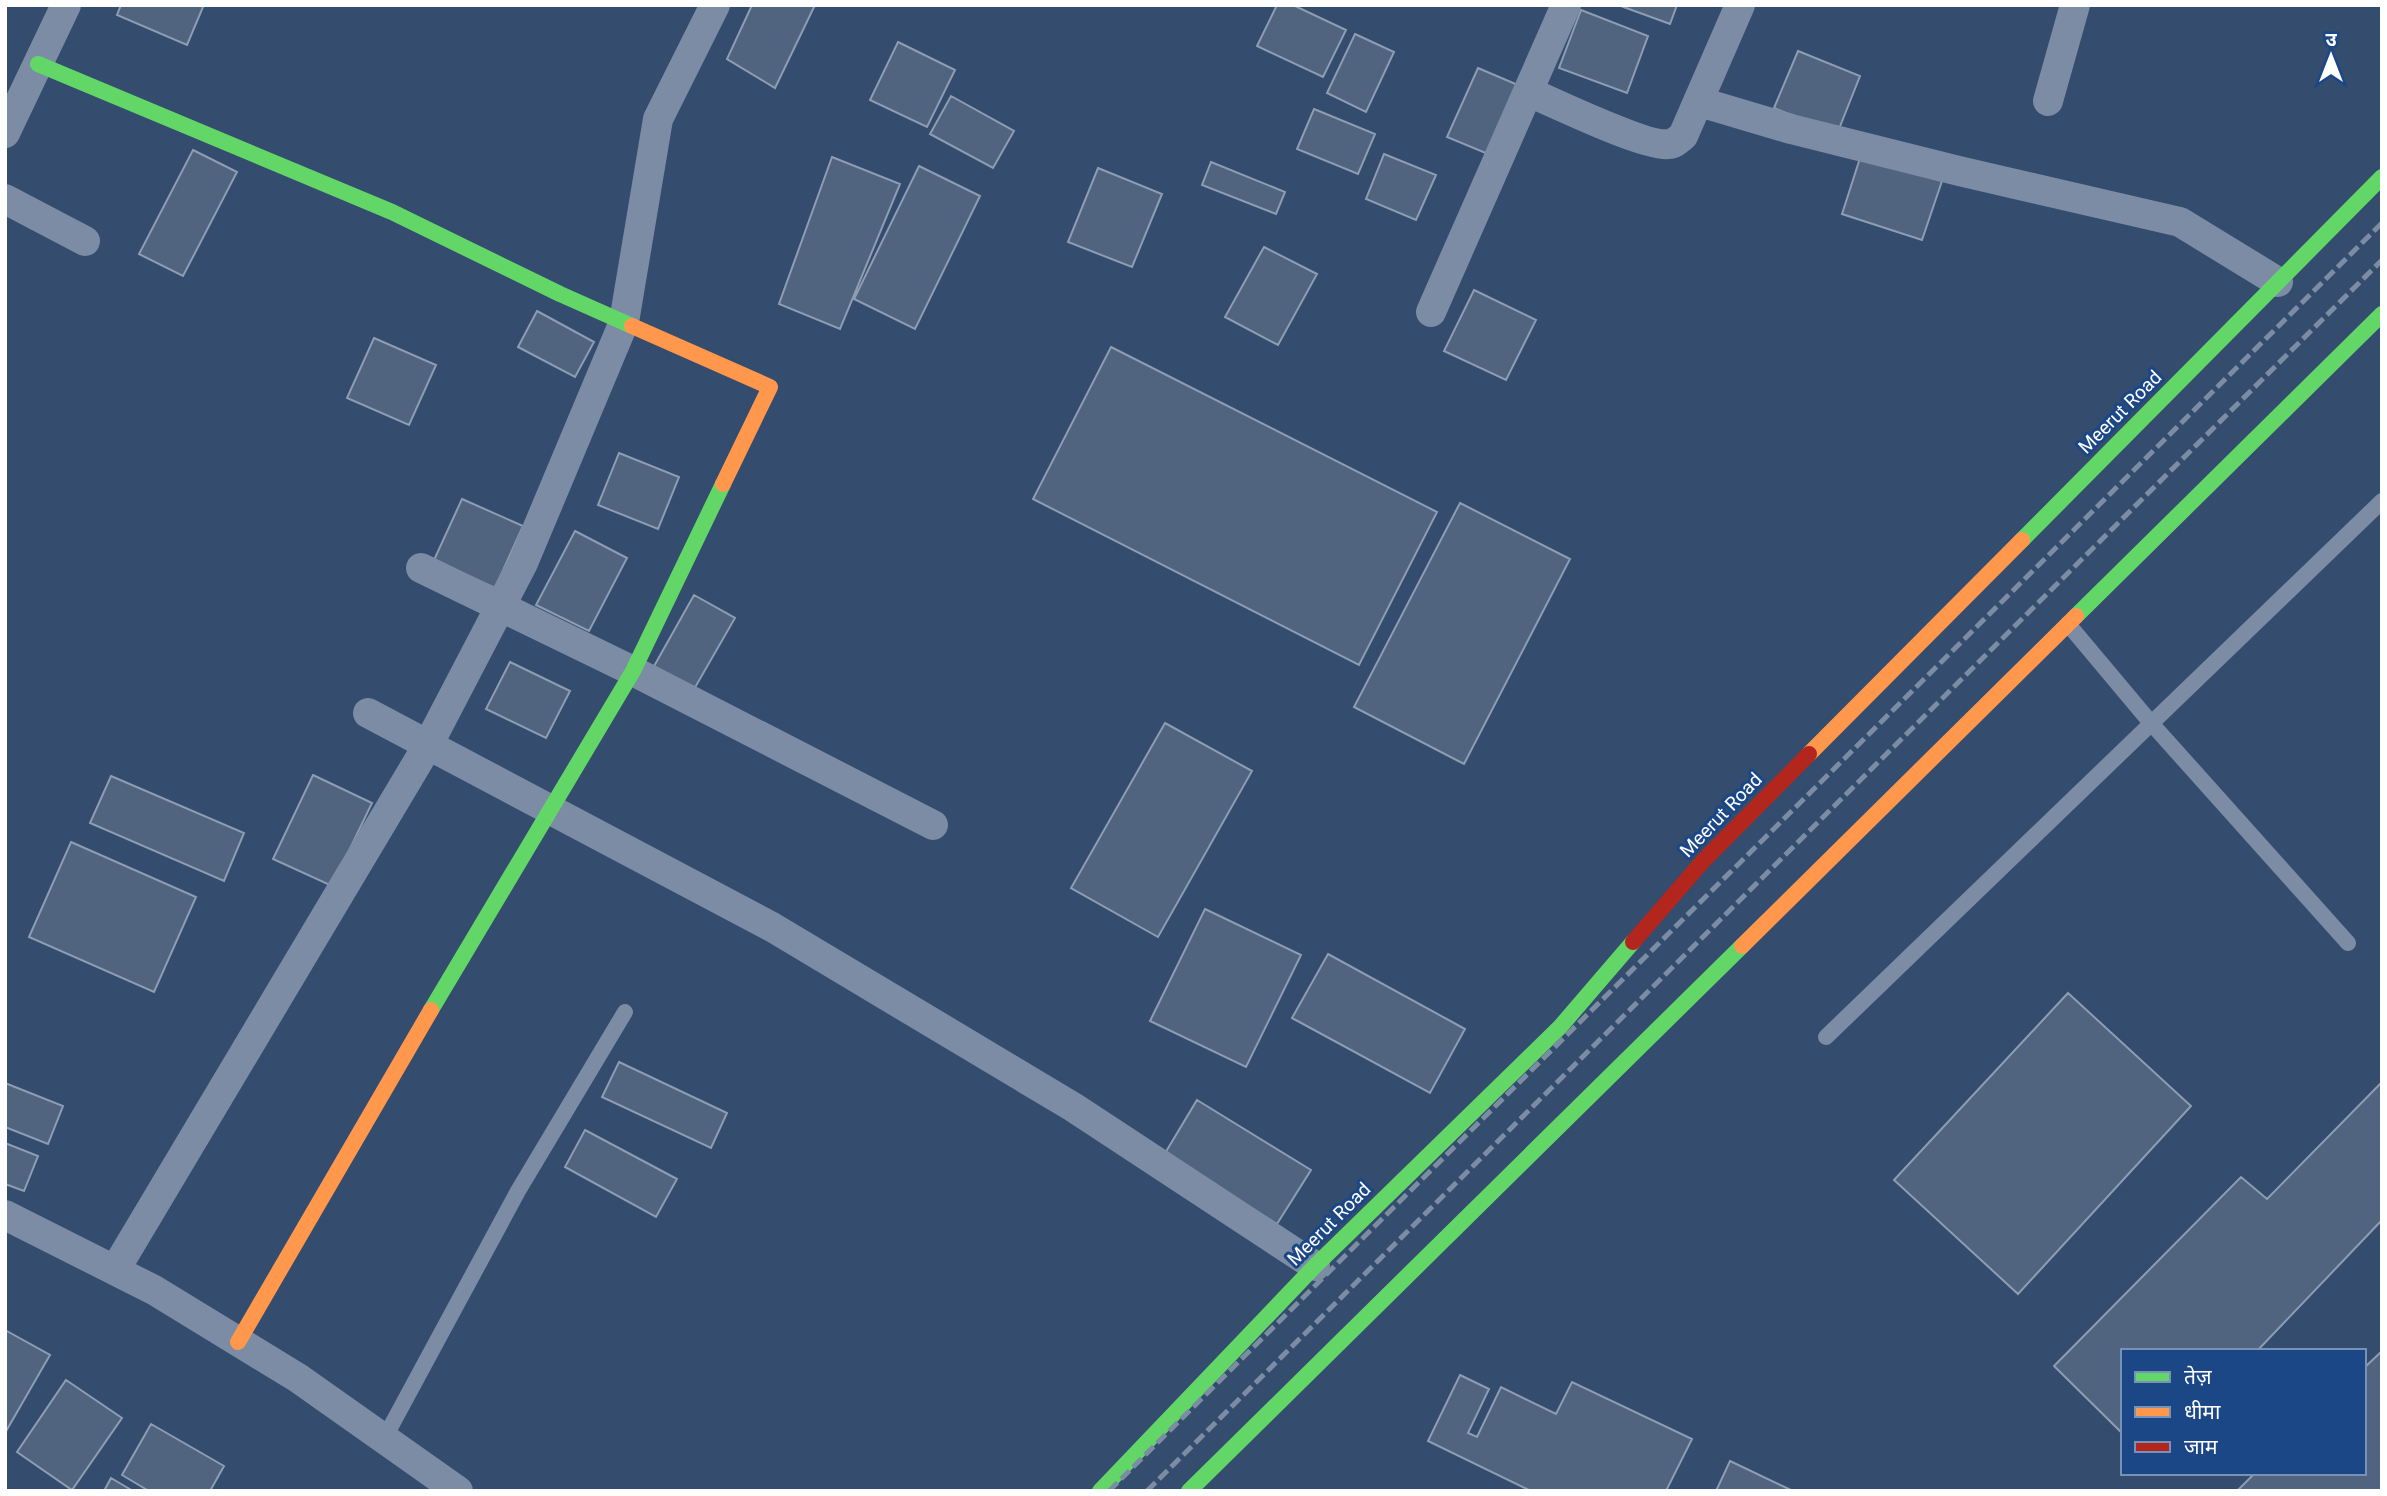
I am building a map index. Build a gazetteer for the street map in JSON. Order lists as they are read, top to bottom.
{
  "streets": {
    "main road": ["Meerut Road"]
  },
  "legend": ["तेज़", "धीमा", "जाम"],
  "north": "top"
}
